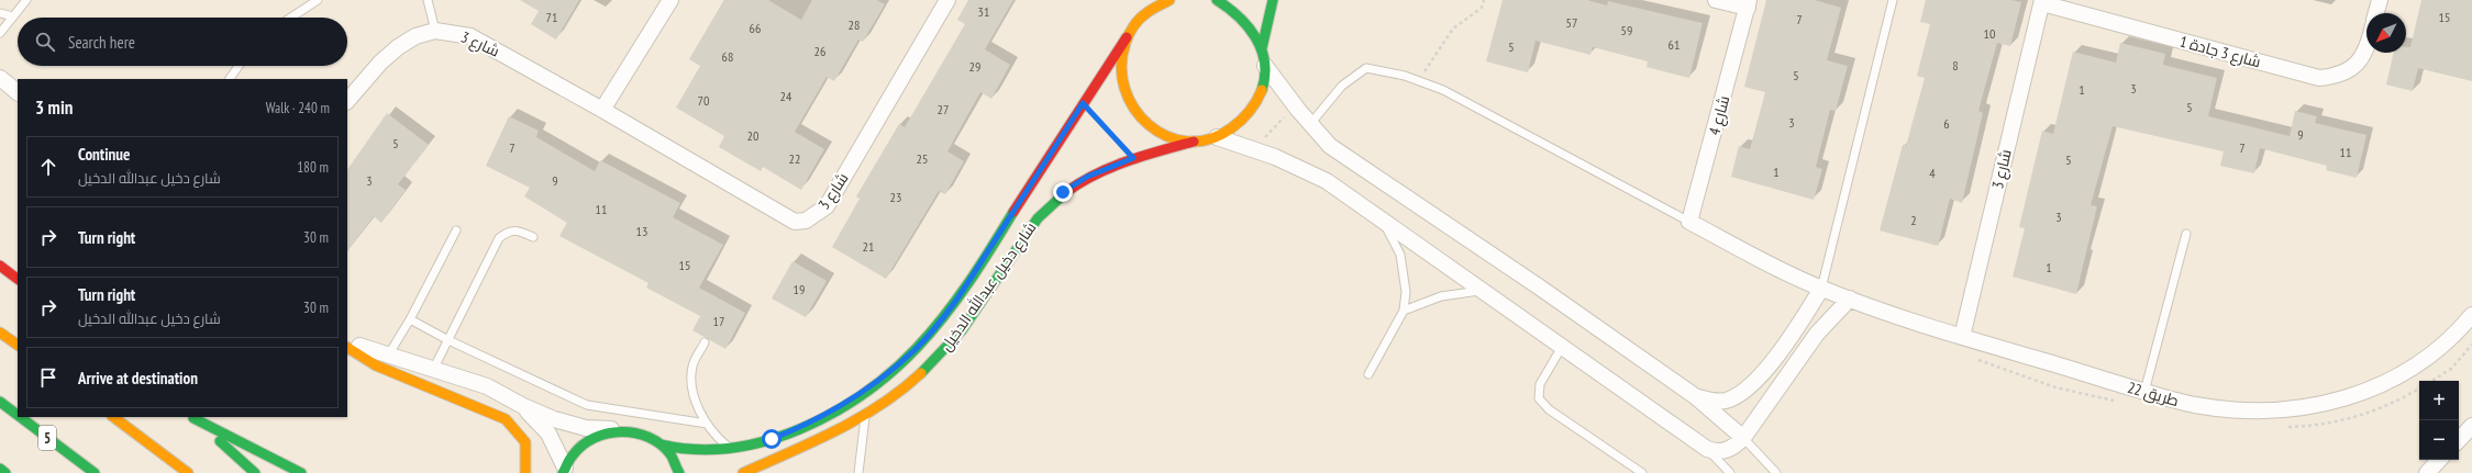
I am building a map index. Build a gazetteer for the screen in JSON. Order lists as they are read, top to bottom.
{
  "streets": {
    "main road": ["شارع دخيل عبدالله الدخيل", "5"],
    "street": [
      "شارع 3",
      "شارع 3 جادة 1",
      "شارع 4",
      "طريق 22"
    ]
  },
  "crossings": [
    ["شارع 3", "شارع 3 جادة 1"],
    ["شارع 3", "طريق 22"],
    ["شارع 4", "طريق 22"]
  ],
  "house_numbers": [
    "31",
    "71",
    "15",
    "7",
    "57",
    "28",
    "66",
    "59",
    "10",
    "61",
    "5",
    "26",
    "68",
    "8",
    "29",
    "5",
    "3",
    "1",
    "24",
    "70",
    "5",
    "27",
    "3",
    "6",
    "9",
    "20",
    "5",
    "7",
    "7",
    "11",
    "22",
    "25",
    "5",
    "1",
    "4",
    "3",
    "9",
    "23",
    "11",
    "3",
    "2",
    "13",
    "21",
    "15",
    "1",
    "19",
    "17"
  ],
  "north": "bottom left",
  "page": {
    "search": "Search here",
    "heading": ["3 min", "Walk · 240 m"],
    "list": [
      ["Continue", "شارع دخيل عبدالله الدخيل", "180 m"],
      ["Turn right", "30 m"],
      ["Turn right", "شارع دخيل عبدالله الدخيل", "30 m"],
      "Arrive at destination"
    ],
    "map_buttons": ["+", "−"]
  }
}
